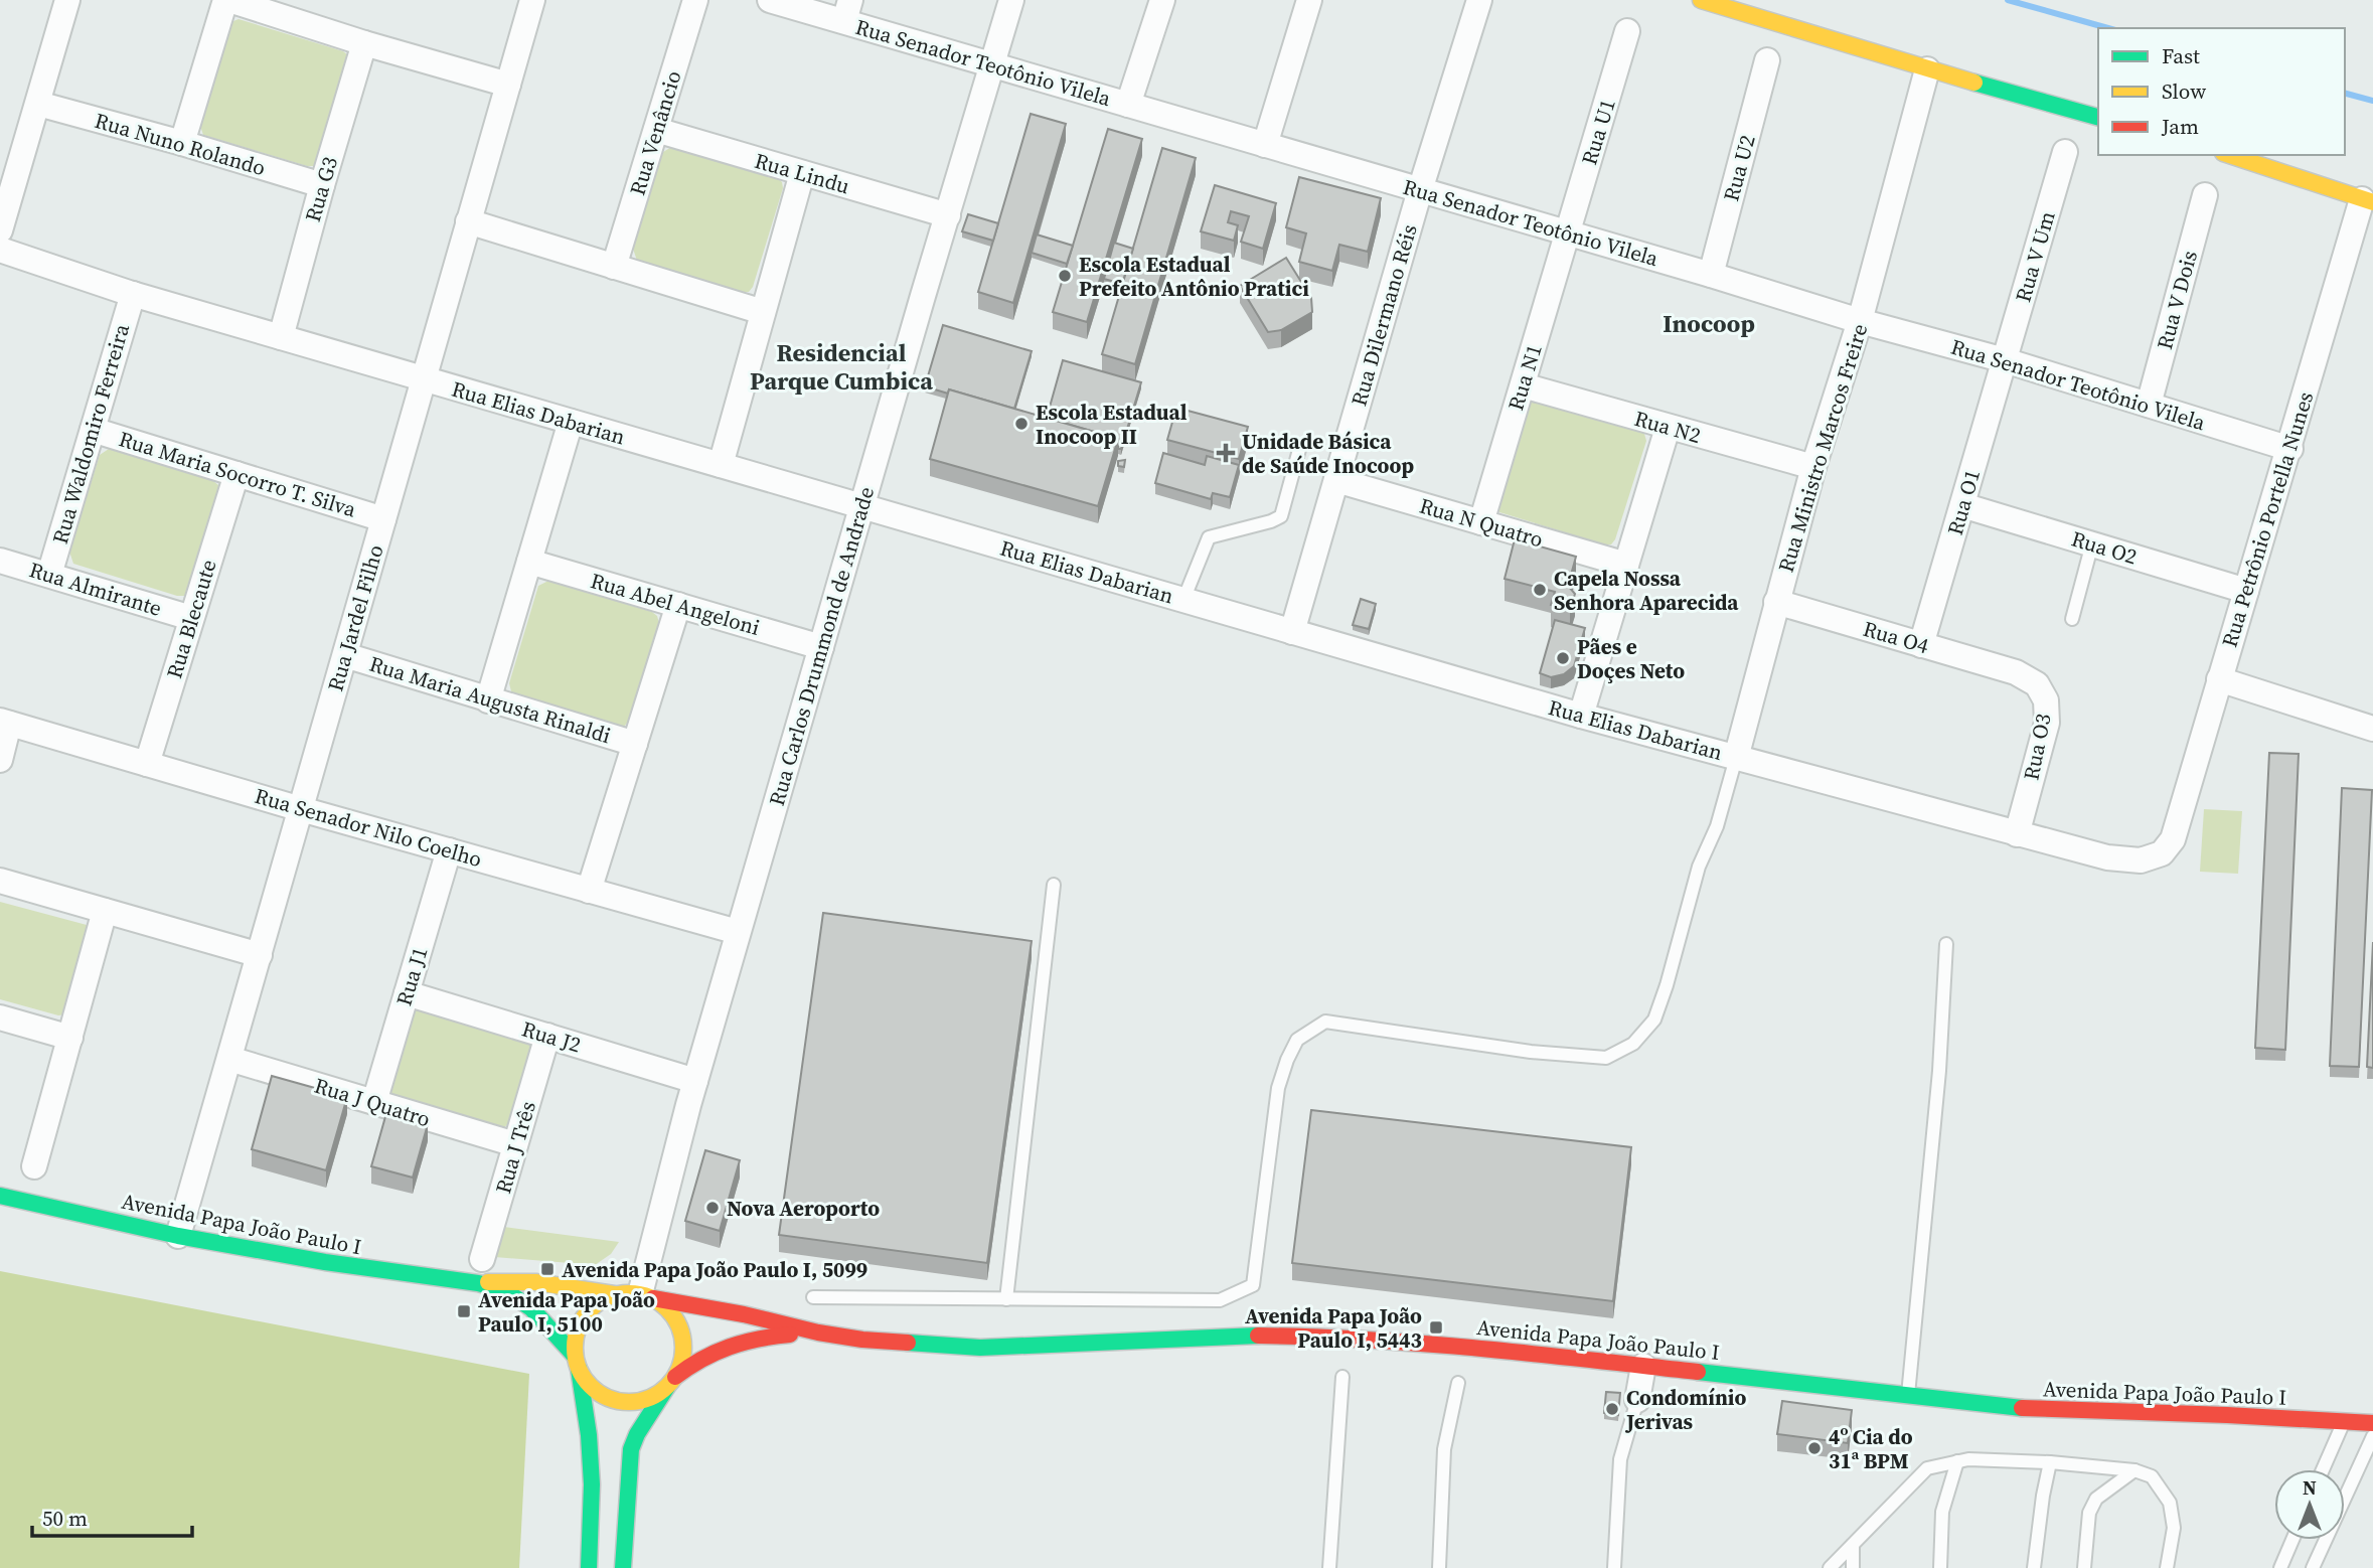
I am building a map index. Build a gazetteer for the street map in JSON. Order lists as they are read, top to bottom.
{
  "streets": {
    "main road": ["Avenida Papa João Paulo I"],
    "street": [
      "Rua Senador Teotônio Vilela",
      "Rua U1",
      "Rua Venâncio",
      "Rua Nuno Rolando",
      "Rua U2",
      "Rua Lindu",
      "Rua G3",
      "Rua V Um",
      "Rua V Dois",
      "Rua Dilermano Réis",
      "Rua N1",
      "Rua Elias Dabarian",
      "Rua N2",
      "Rua Waldomiro Ferreira",
      "Rua Ministro Marcos Freire",
      "Rua Maria Socorro T. Silva",
      "Rua O1",
      "Rua Petrônio Portella Nunes",
      "Rua N Quatro",
      "Rua O2",
      "Rua Almirante",
      "Rua Abel Angeloni",
      "Rua Jardel Filho",
      "Rua Blecaute",
      "Rua O4",
      "Rua Carlos Drummond de Andrade",
      "Rua Maria Augusta Rinaldi",
      "Rua O3",
      "Rua Senador Nilo Coelho",
      "Rua J1",
      "Rua J2",
      "Rua J Quatro",
      "Rua J Três"
    ]
  },
  "crossings": [
    ["Rua Senador Teotônio Vilela", "Rua U1"],
    ["Rua Senador Teotônio Vilela", "Rua U2"],
    ["Rua Senador Teotônio Vilela", "Rua V Um"],
    ["Rua Senador Teotônio Vilela", "Rua V Dois"],
    ["Rua Senador Teotônio Vilela", "Rua Dilermano Réis"],
    ["Rua Senador Teotônio Vilela", "Rua N1"],
    ["Rua Senador Teotônio Vilela", "Rua Ministro Marcos Freire"],
    ["Rua Senador Teotônio Vilela", "Rua O1"],
    ["Rua Senador Teotônio Vilela", "Rua Petrônio Portella Nunes"],
    ["Rua Senador Teotônio Vilela", "Rua Carlos Drummond de Andrade"],
    ["Rua U1", "Rua N1"],
    ["Rua Venâncio", "Rua Lindu"],
    ["Rua Nuno Rolando", "Rua G3"],
    ["Rua Lindu", "Rua Carlos Drummond de Andrade"],
    ["Rua G3", "Rua Elias Dabarian"],
    ["Rua V Um", "Rua O1"],
    ["Rua Dilermano Réis", "Rua Elias Dabarian"],
    ["Rua Dilermano Réis", "Rua N Quatro"],
    ["Rua N1", "Rua N2"],
    ["Rua N1", "Rua N Quatro"],
    ["Rua Elias Dabarian", "Rua Waldomiro Ferreira"],
    ["Rua Elias Dabarian", "Rua Ministro Marcos Freire"],
    ["Rua Elias Dabarian", "Rua Petrônio Portella Nunes"],
    ["Rua Elias Dabarian", "Rua Jardel Filho"],
    ["Rua Elias Dabarian", "Rua Carlos Drummond de Andrade"],
    ["Rua Elias Dabarian", "Rua O3"],
    ["Rua N2", "Rua Ministro Marcos Freire"],
    ["Rua Waldomiro Ferreira", "Rua Maria Socorro T. Silva"],
    ["Rua Waldomiro Ferreira", "Rua Almirante"],
    ["Rua Ministro Marcos Freire", "Rua O4"],
    ["Rua Maria Socorro T. Silva", "Rua Jardel Filho"],
    ["Rua Maria Socorro T. Silva", "Rua Blecaute"],
    ["Rua O1", "Rua O2"],
    ["Rua O1", "Rua O4"],
    ["Rua Petrônio Portella Nunes", "Rua O2"],
    ["Rua Almirante", "Rua Blecaute"],
    ["Rua Abel Angeloni", "Rua Carlos Drummond de Andrade"],
    ["Rua Jardel Filho", "Rua Maria Augusta Rinaldi"],
    ["Rua Jardel Filho", "Rua Senador Nilo Coelho"],
    ["Rua Jardel Filho", "Rua J Quatro"],
    ["Rua Jardel Filho", "Avenida Papa João Paulo I"],
    ["Rua Blecaute", "Rua Senador Nilo Coelho"],
    ["Rua O4", "Rua O3"],
    ["Rua Carlos Drummond de Andrade", "Rua Senador Nilo Coelho"],
    ["Rua Carlos Drummond de Andrade", "Rua J2"],
    ["Rua Carlos Drummond de Andrade", "Avenida Papa João Paulo I"],
    ["Rua Senador Nilo Coelho", "Rua J1"],
    ["Rua J1", "Rua J2"],
    ["Rua J1", "Rua J Quatro"],
    ["Rua J2", "Rua J Três"],
    ["Rua J Quatro", "Rua J Três"]
  ],
  "districts": ["Inocoop", "Residencial Parque Cumbica"],
  "places": {
    "other": [
      "Escola Estadual Prefeito Antônio Pratici",
      "Escola Estadual Inocoop II",
      "Capela Nossa Senhora Aparecida",
      "Pães e Doçes Neto",
      "Nova Aeroporto",
      "Condomínio Jerivas",
      "4º Cia do 31ª BPM"
    ],
    "health": ["Unidade Básica de Saúde Inocoop"],
    "transit": ["Avenida Papa João Paulo I, 5099", "Avenida Papa João Paulo I, 5100", "Avenida Papa João Paulo I, 5443"]
  },
  "legend": ["Fast", "Slow", "Jam"],
  "scale_bar": "50 m",
  "north": "top"
}
